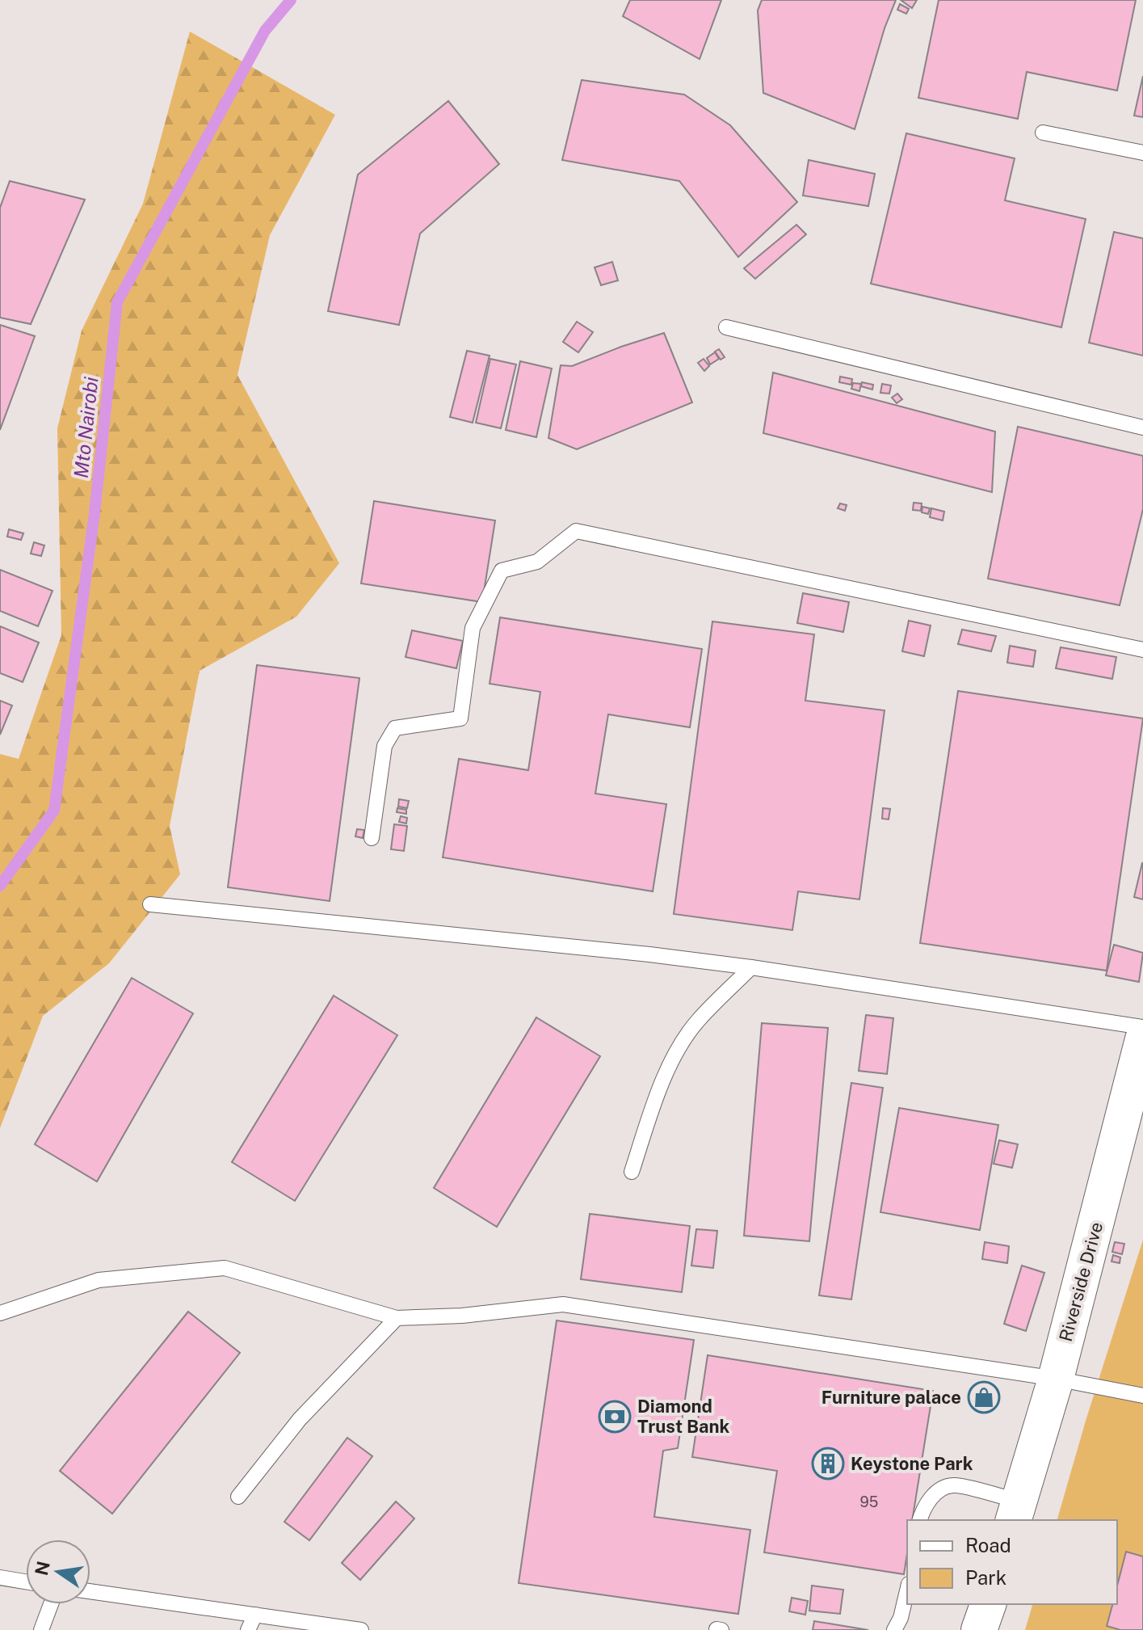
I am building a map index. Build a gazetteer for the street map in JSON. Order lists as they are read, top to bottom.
{
  "streets": {
    "street": ["Riverside Drive"]
  },
  "water": ["Mto Nairobi"],
  "places": {
    "shop": ["Furniture palace"],
    "bank": ["Diamond Trust Bank"],
    "building": ["Keystone Park"]
  },
  "house_numbers": ["95"],
  "legend": ["Road", "Park"],
  "north": "left"
}
